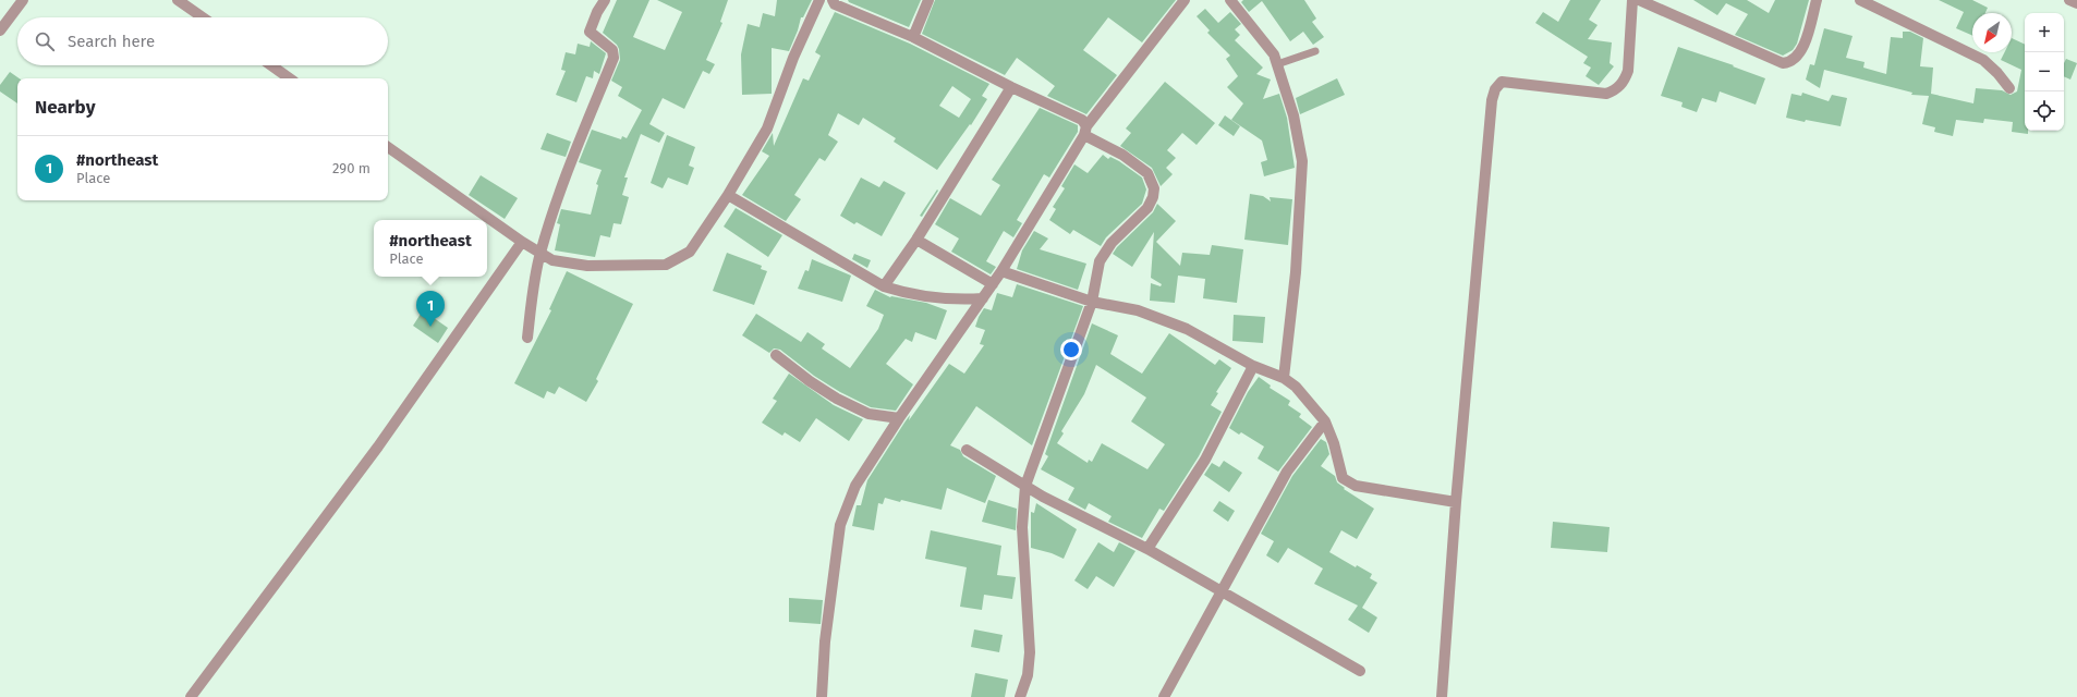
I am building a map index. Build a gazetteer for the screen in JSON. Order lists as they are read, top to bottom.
{
  "north": "bottom left",
  "page": {
    "map_buttons": ["+", "−"],
    "search": "Search here",
    "heading": "Nearby",
    "list": [
      {
        "mark": "1",
        "name": "#northeast",
        "note": "Place",
        "value": "290 m"
      }
    ],
    "popup": ["#northeast", "Place"],
    "pins": "1"
  }
}
